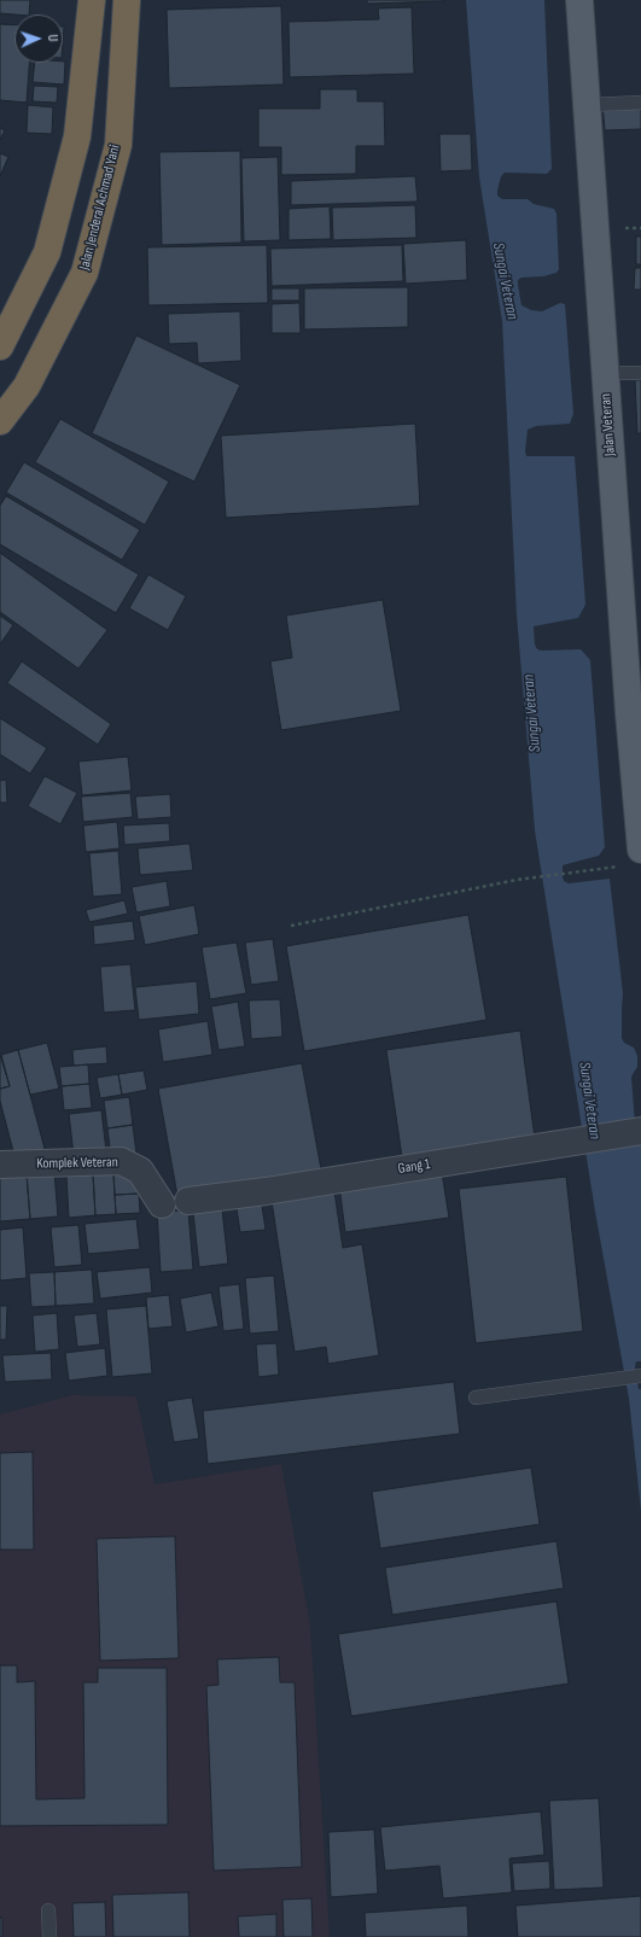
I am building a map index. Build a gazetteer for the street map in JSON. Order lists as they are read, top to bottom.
{
  "streets": {
    "highway": ["Jalan Jenderal Achmad Yani"],
    "main road": ["Jalan Veteran"],
    "street": ["Komplek Veteran", "Gang 1"]
  },
  "crossings": [
    ["Komplek Veteran", "Gang 1"]
  ],
  "water": ["Sungai Veteran"],
  "north": "right"
}
